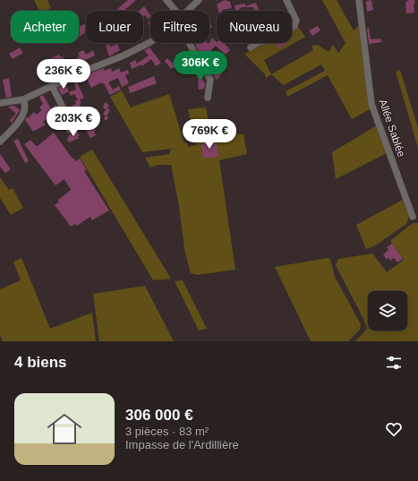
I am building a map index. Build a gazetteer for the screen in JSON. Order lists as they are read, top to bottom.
{
  "streets": {
    "street": ["Allée Sablée"]
  },
  "page": {
    "chip": [
      "Acheter",
      "Louer",
      "Filtres",
      "Nouveau"
    ],
    "price": [
      "306K €",
      "236K €",
      "203K €",
      "769K €"
    ],
    "heading": "4 biens",
    "list": [
      {
        "name": "306 000 €",
        "note": "3 pièces · 83 m² · Impasse de l'Ardillière"
      }
    ]
  }
}
